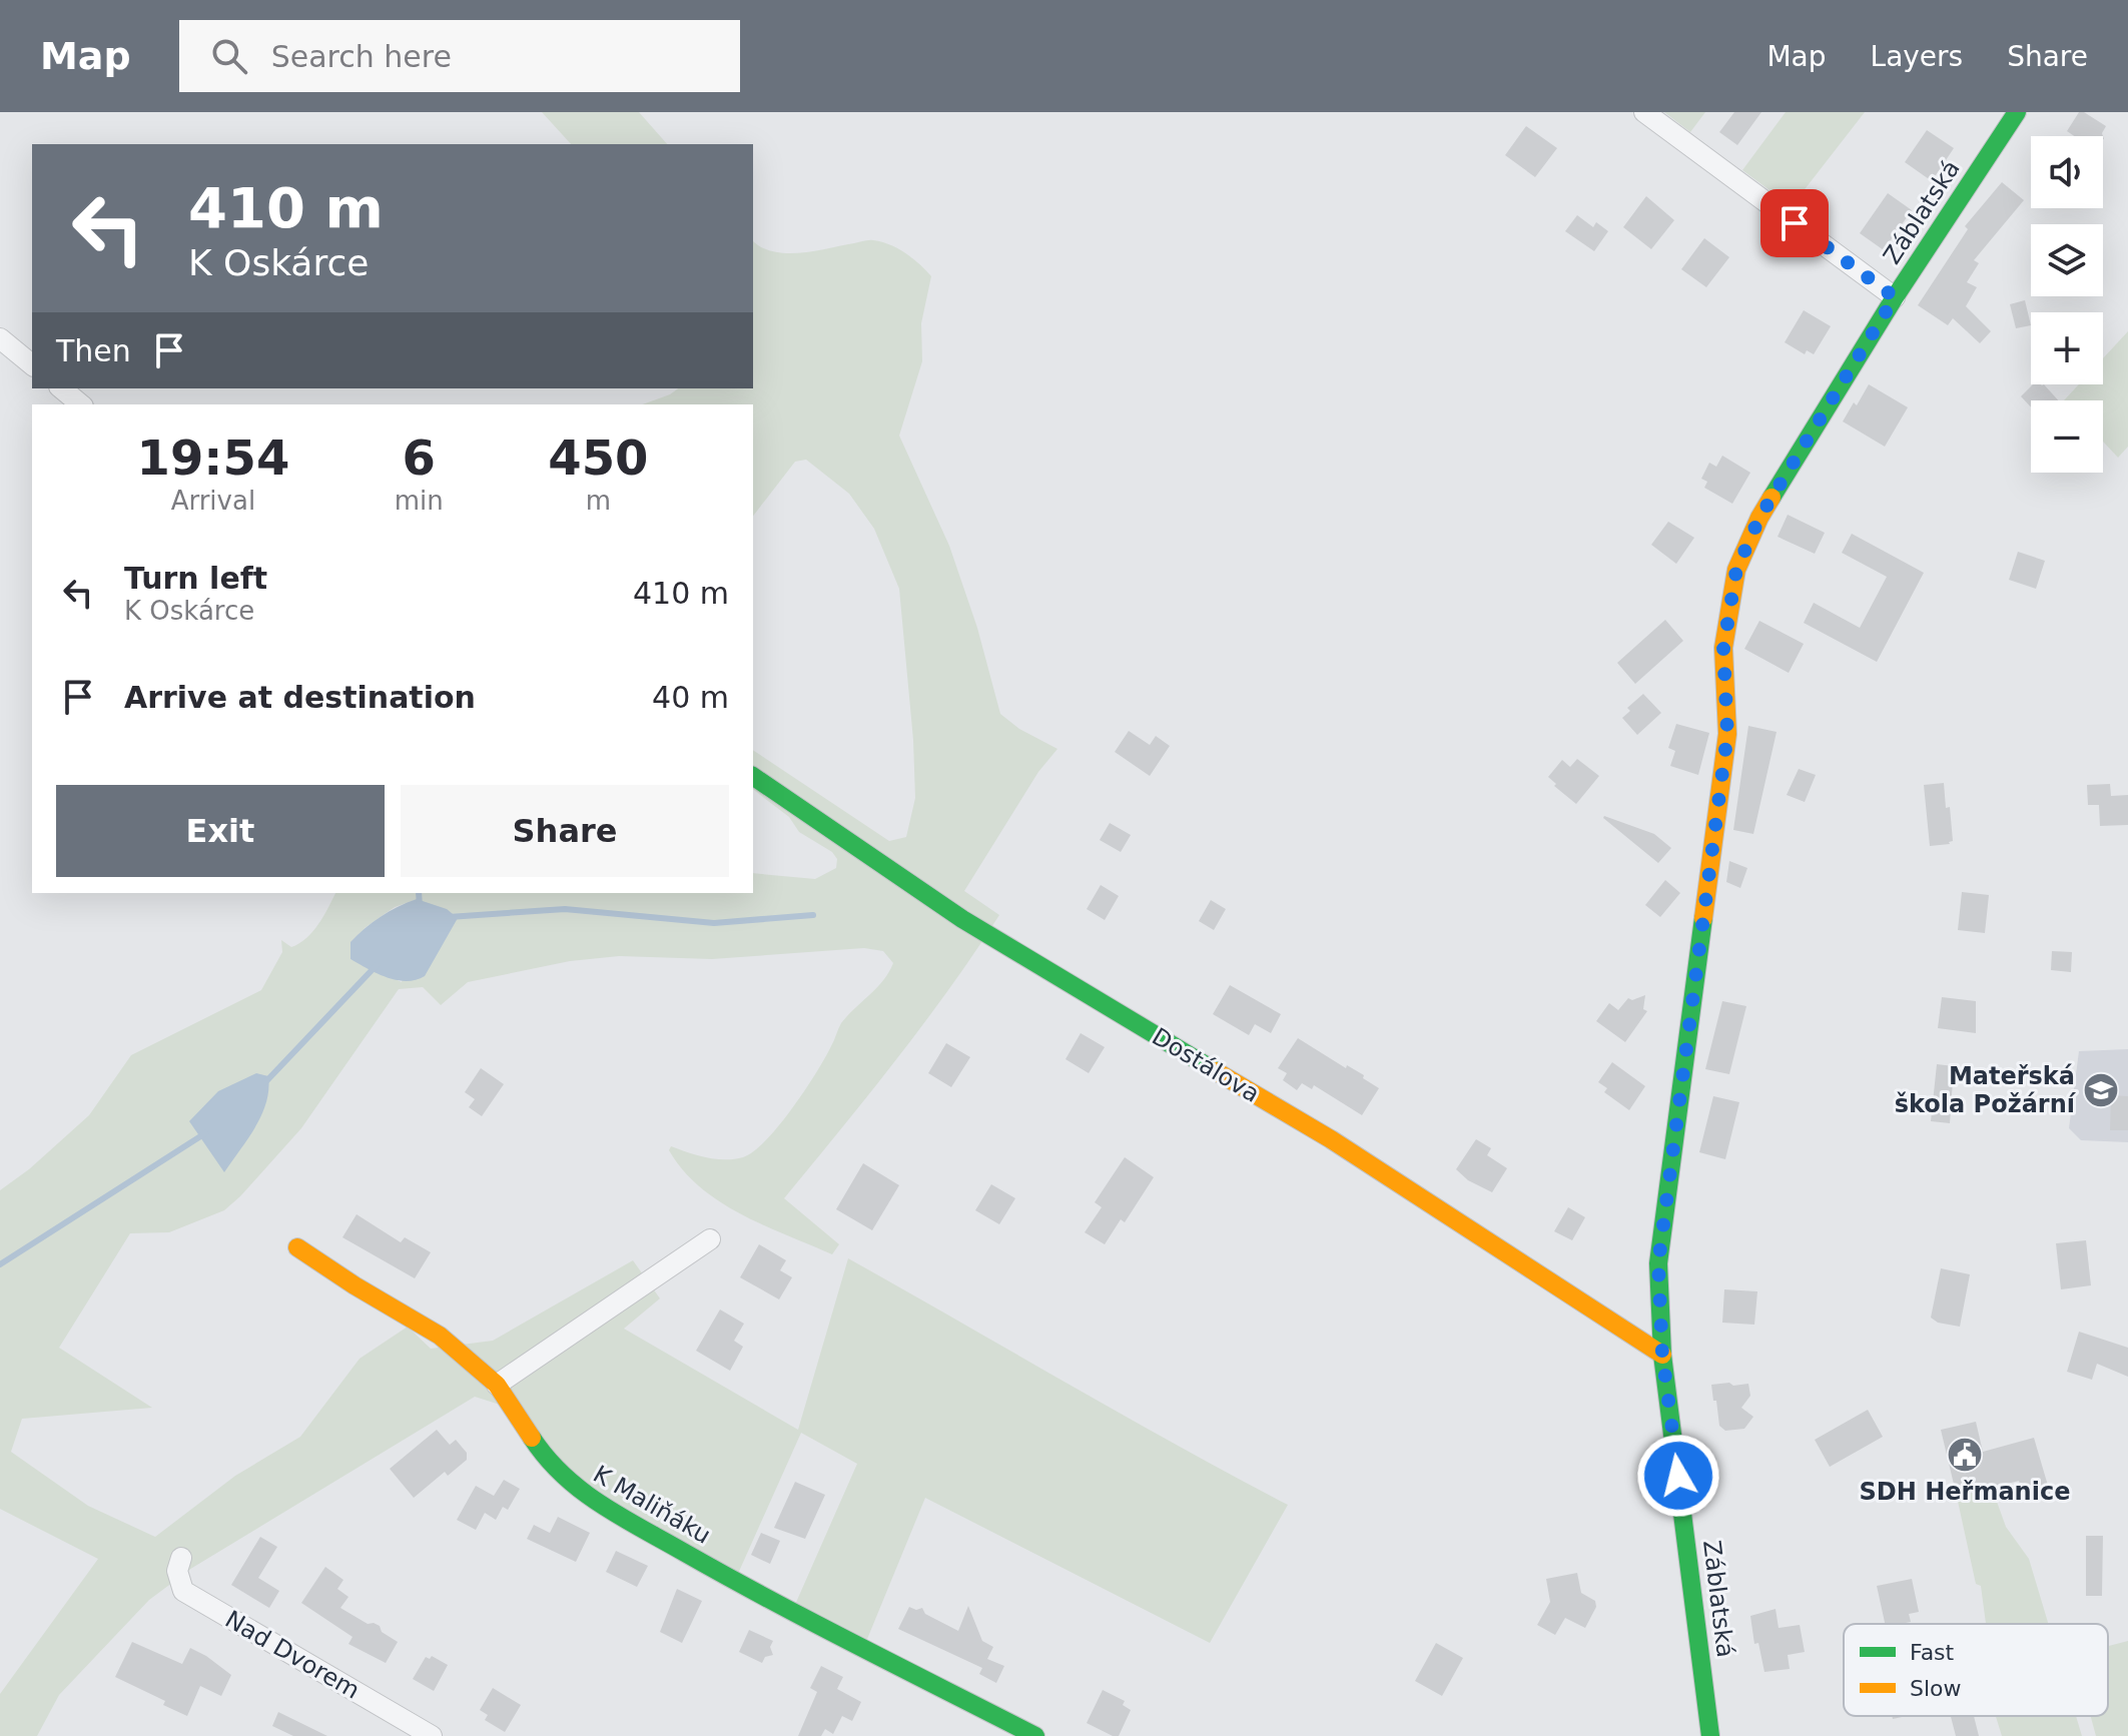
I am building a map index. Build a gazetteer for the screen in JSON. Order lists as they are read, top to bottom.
{
  "streets": {
    "street": [
      "Záblatská",
      "Dostálova",
      "K Maliňáku",
      "Nad Dvorem"
    ]
  },
  "crossings": [
    ["Záblatská", "Dostálova"]
  ],
  "places": {
    "school or university": ["Mateřská škola Požární"],
    "public building": ["SDH Heřmanice"]
  },
  "legend": ["Fast", "Slow"],
  "page": {
    "header": "Map",
    "search": "Search here",
    "nav": ["Map", "Layers", "Share"],
    "map_buttons": ["+", "−"],
    "turn": ["410 m", "K Oskárce"],
    "then": "Then",
    "eta": [
      "19:54",
      "Arrival",
      "6",
      "min",
      "450",
      "m"
    ],
    "list": [
      {
        "name": "Turn left",
        "note": "K Oskárce",
        "value": "410 m"
      },
      {
        "name": "Arrive at destination",
        "value": "40 m"
      }
    ],
    "buttons": ["Exit", "Share"]
  }
}
